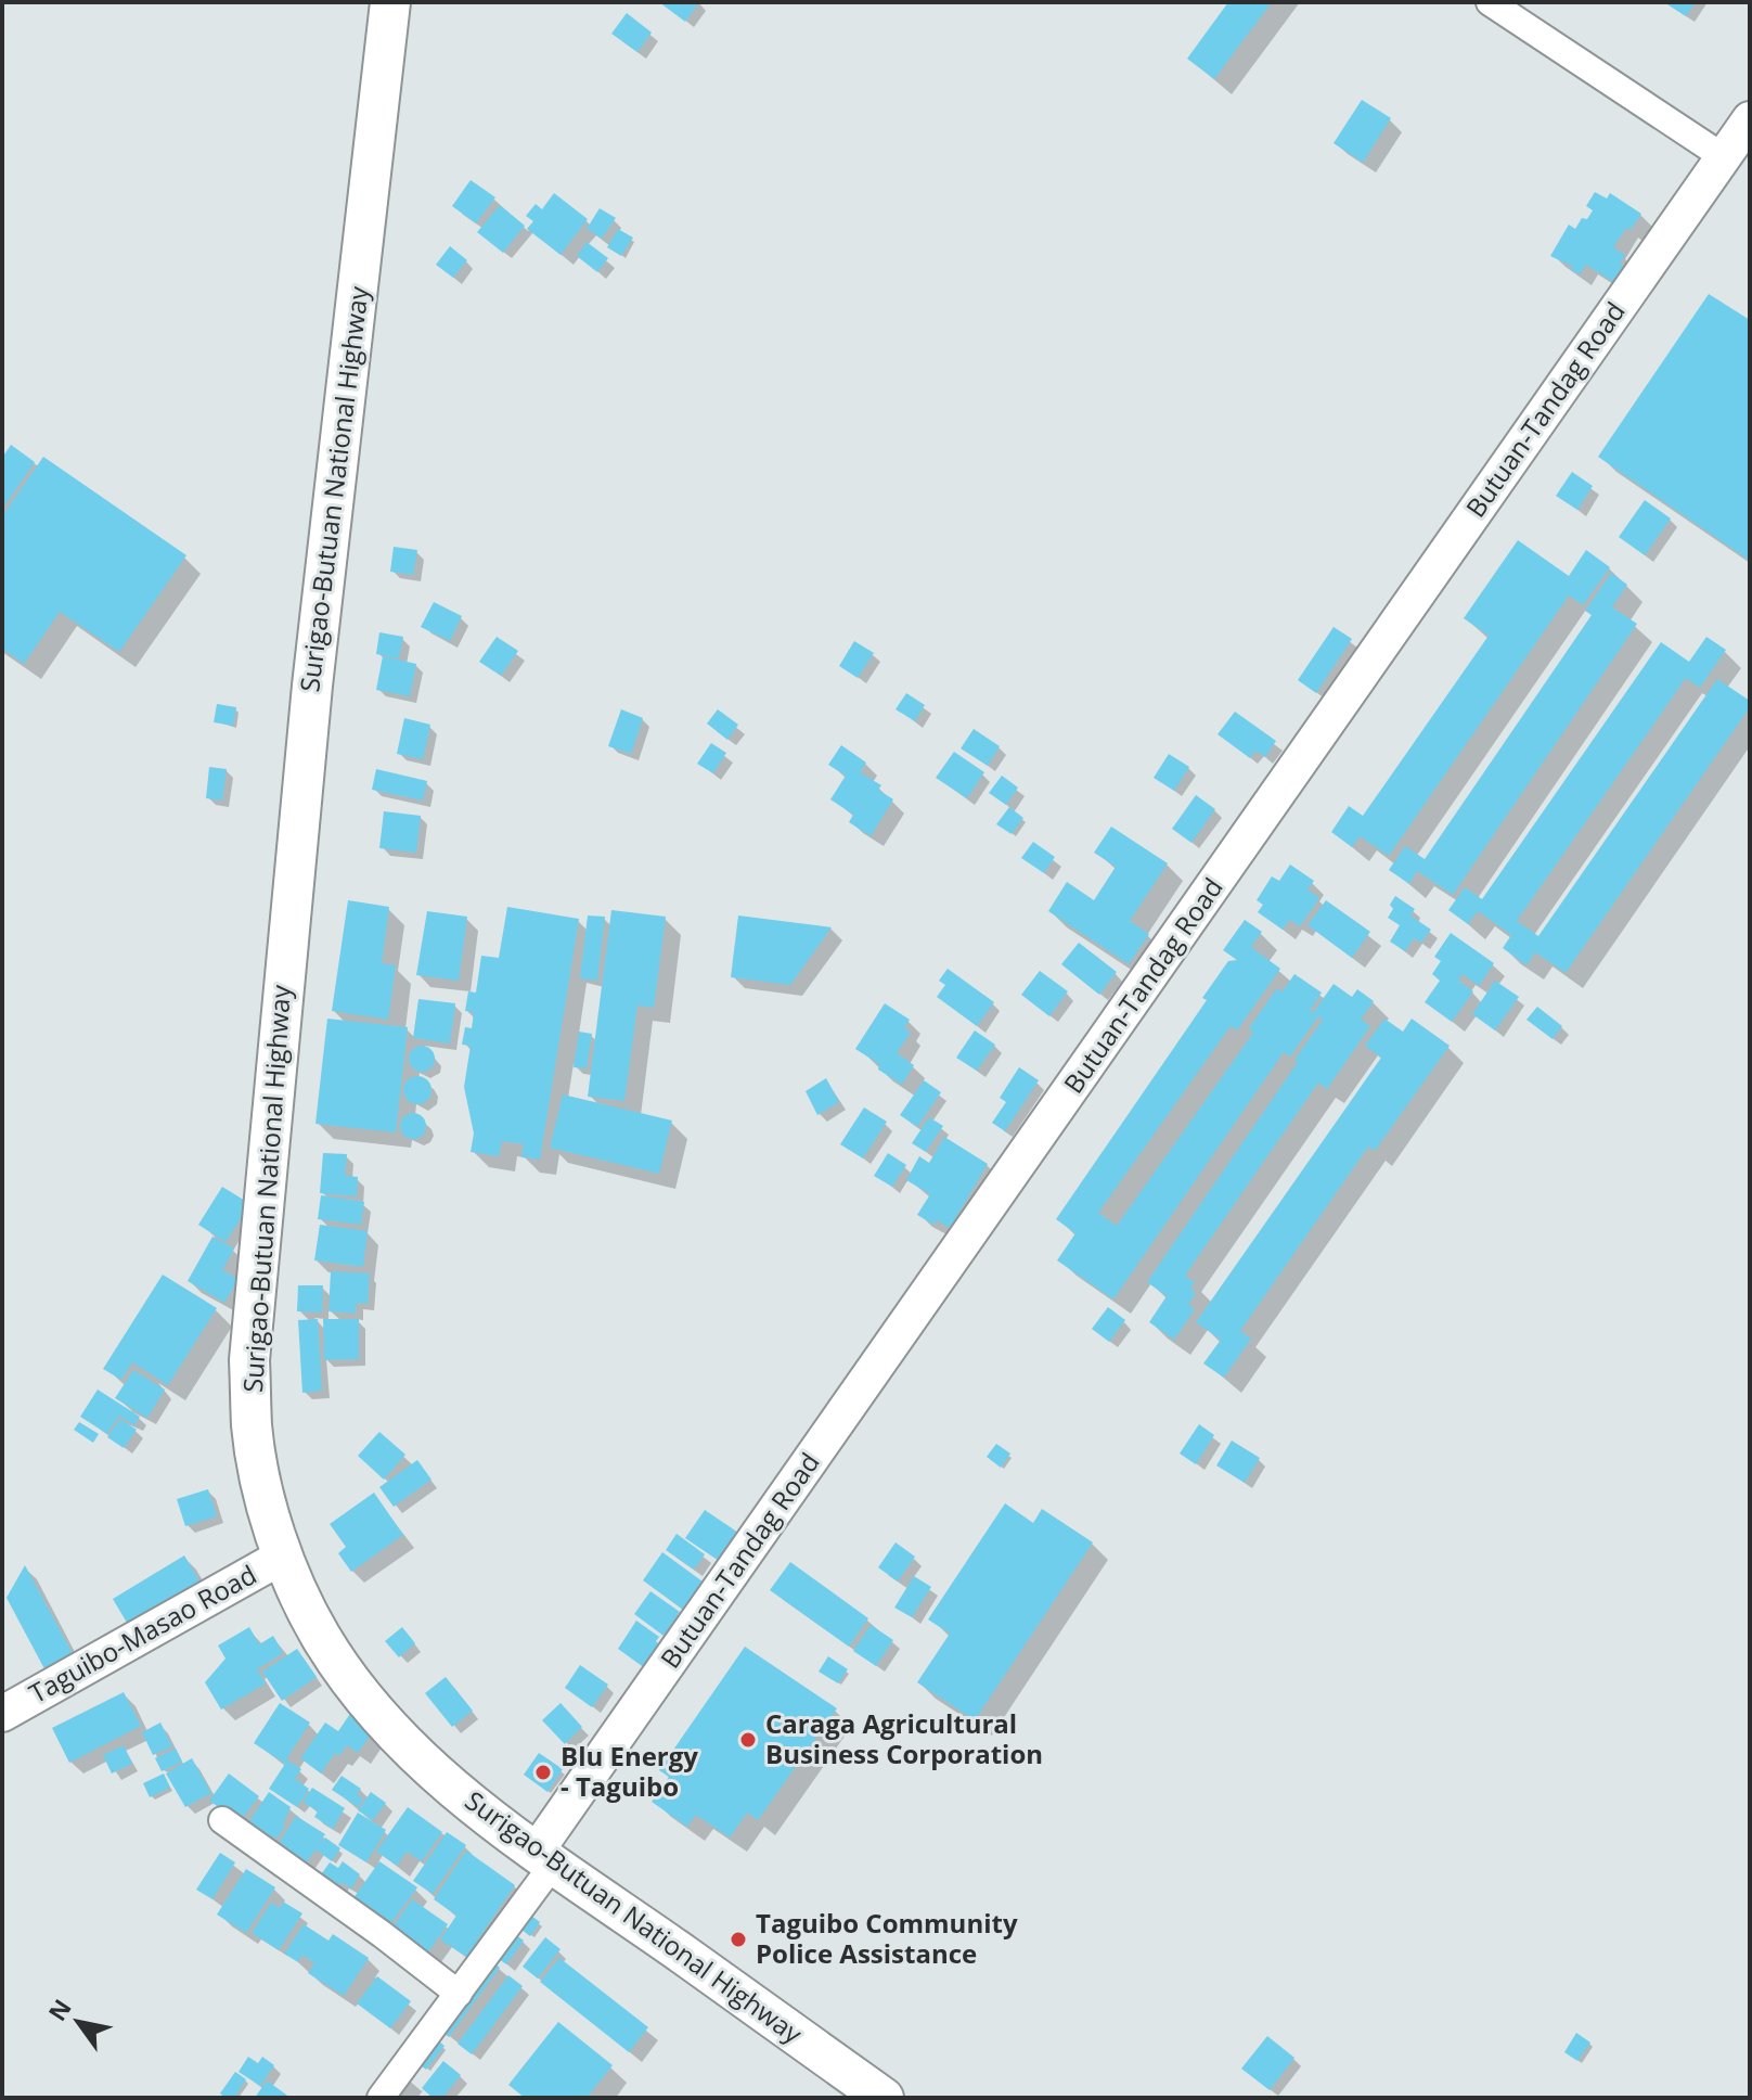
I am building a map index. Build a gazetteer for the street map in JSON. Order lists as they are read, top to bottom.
{
  "streets": {
    "highway": ["Surigao-Butuan National Highway"],
    "main road": ["Butuan-Tandag Road", "Taguibo-Masao Road"]
  },
  "crossings": [
    ["Butuan-Tandag Road", "Surigao-Butuan National Highway"],
    ["Surigao-Butuan National Highway", "Taguibo-Masao Road"]
  ],
  "places": ["Caraga Agricultural Business Corporation", "Blu Energy - Taguibo", "Taguibo Community Police Assistance"],
  "north": "top left"
}
